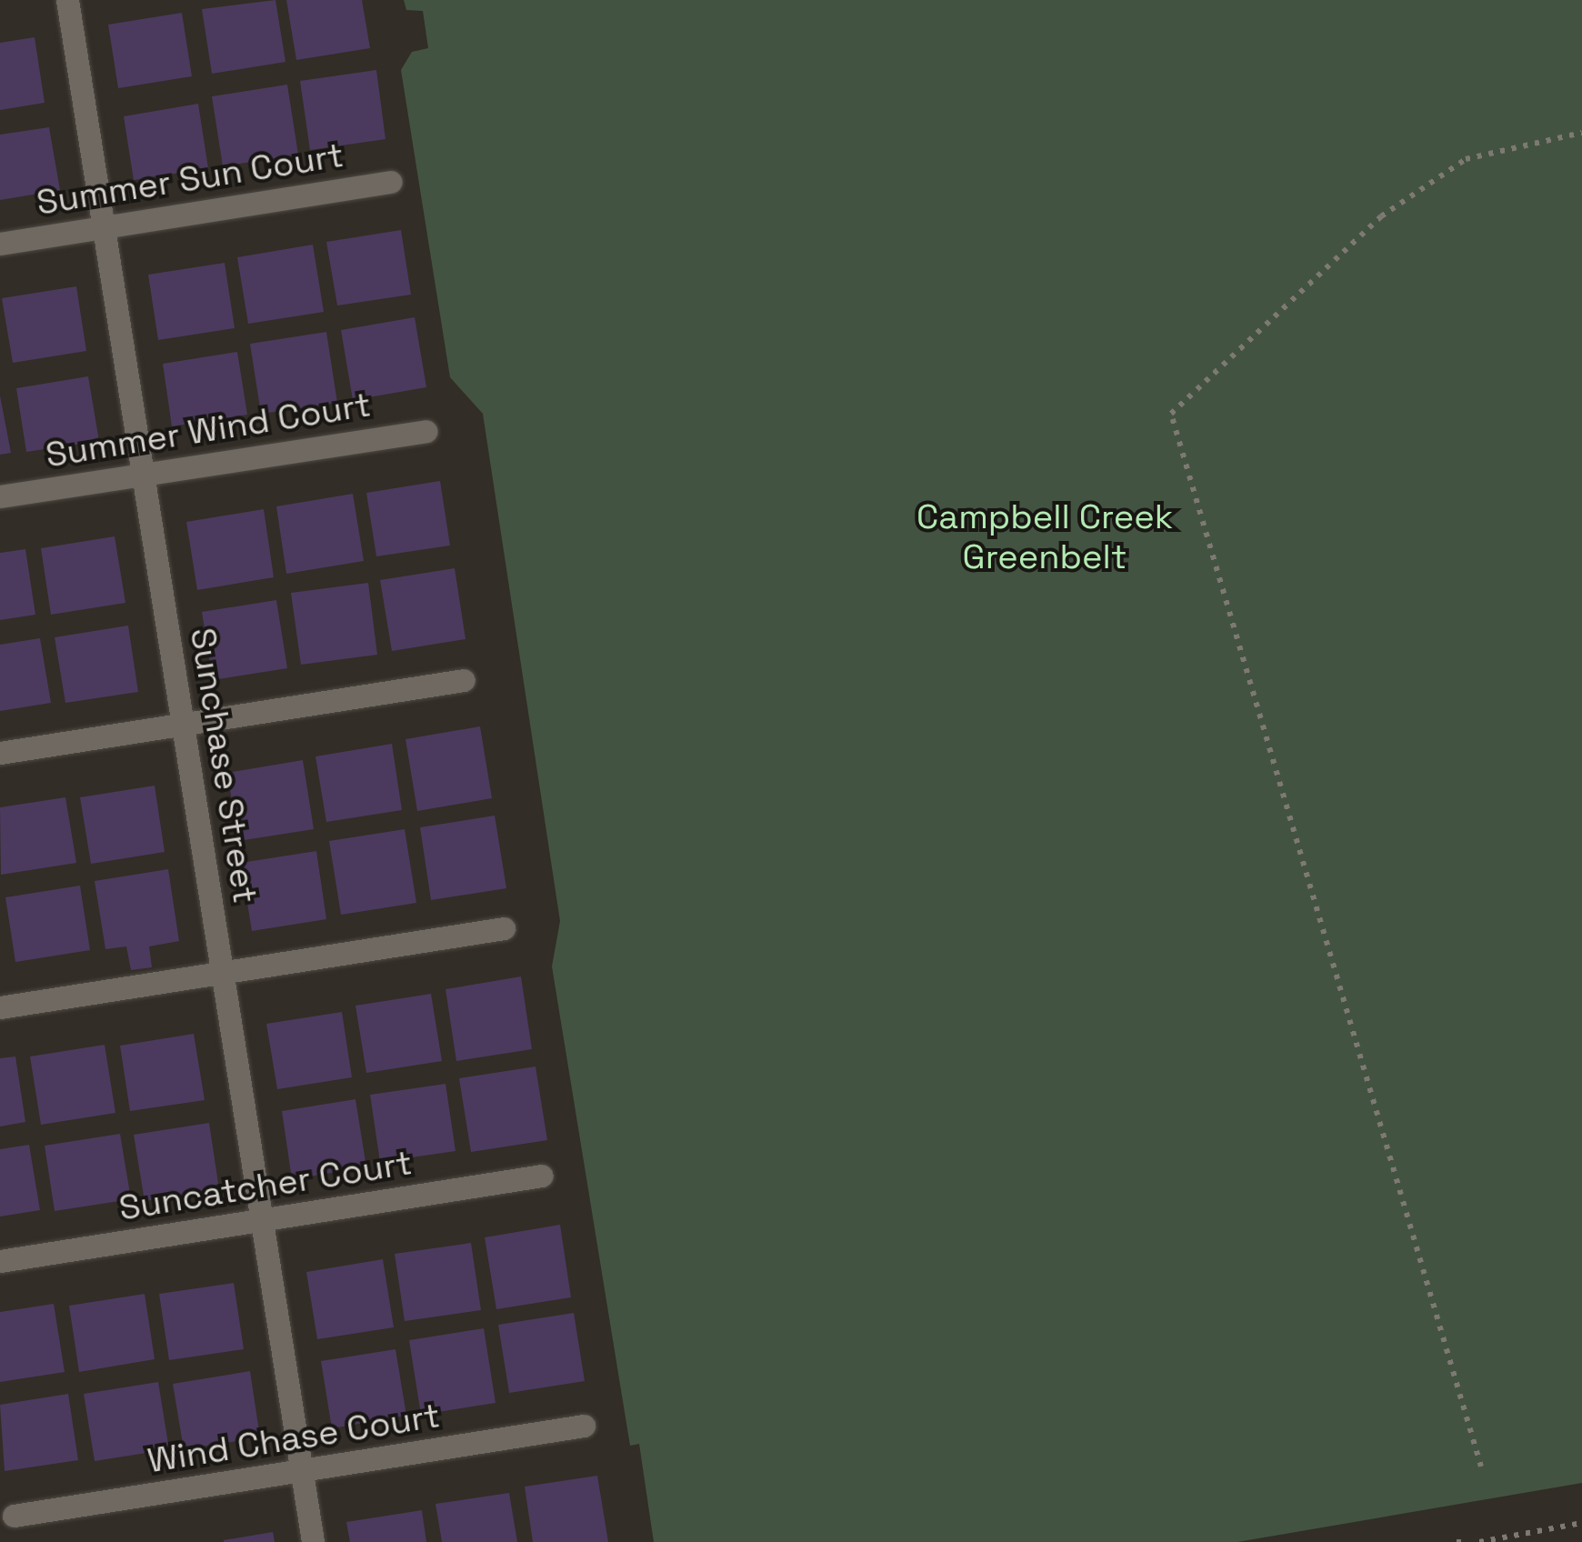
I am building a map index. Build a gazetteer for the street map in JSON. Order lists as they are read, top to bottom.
{
  "streets": {
    "street": [
      "Summer Sun Court",
      "Summer Wind Court",
      "Sunchase Street",
      "Suncatcher Court",
      "Wind Chase Court"
    ]
  },
  "crossings": [
    ["Summer Sun Court", "Sunchase Street"],
    ["Summer Wind Court", "Sunchase Street"],
    ["Sunchase Street", "Suncatcher Court"],
    ["Sunchase Street", "Wind Chase Court"]
  ],
  "parks": ["Campbell Creek Greenbelt"]
}
